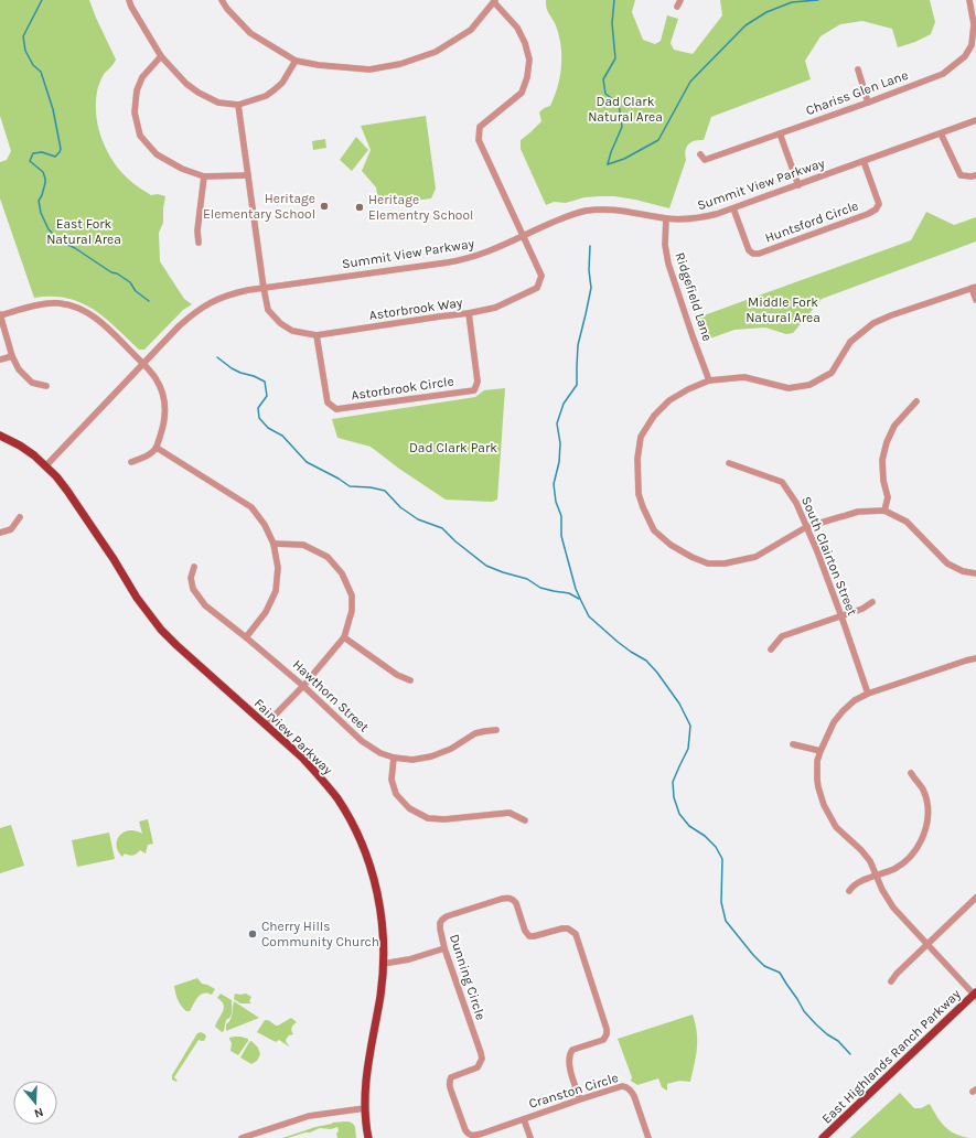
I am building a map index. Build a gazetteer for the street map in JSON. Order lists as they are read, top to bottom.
{
  "streets": {
    "main road": ["Fairview Parkway", "East Highlands Ranch Parkway"],
    "street": [
      "Chariss Glen Lane",
      "Summit View Parkway",
      "Huntsford Circle",
      "Ridgefield Lane",
      "Astorbrook Way",
      "Astorbrook Circle",
      "South Clairton Street",
      "Hawthorn Street",
      "Dunning Circle",
      "Cranston Circle"
    ]
  },
  "crossings": [
    ["Summit View Parkway", "Huntsford Circle"],
    ["Summit View Parkway", "Ridgefield Lane"],
    ["Summit View Parkway", "Astorbrook Way"],
    ["Summit View Parkway", "Fairview Parkway"],
    ["Astorbrook Way", "Astorbrook Circle"],
    ["Dunning Circle", "Cranston Circle"]
  ],
  "parks": [
    "Dad Clark Natural Area",
    "East Fork Natural Area",
    "Middle Fork Natural Area",
    "Dad Clark Park"
  ],
  "places": ["Heritage Elementary School", "Heritage Elementry School", "Cherry Hills Community Church"],
  "north": "bottom"
}
